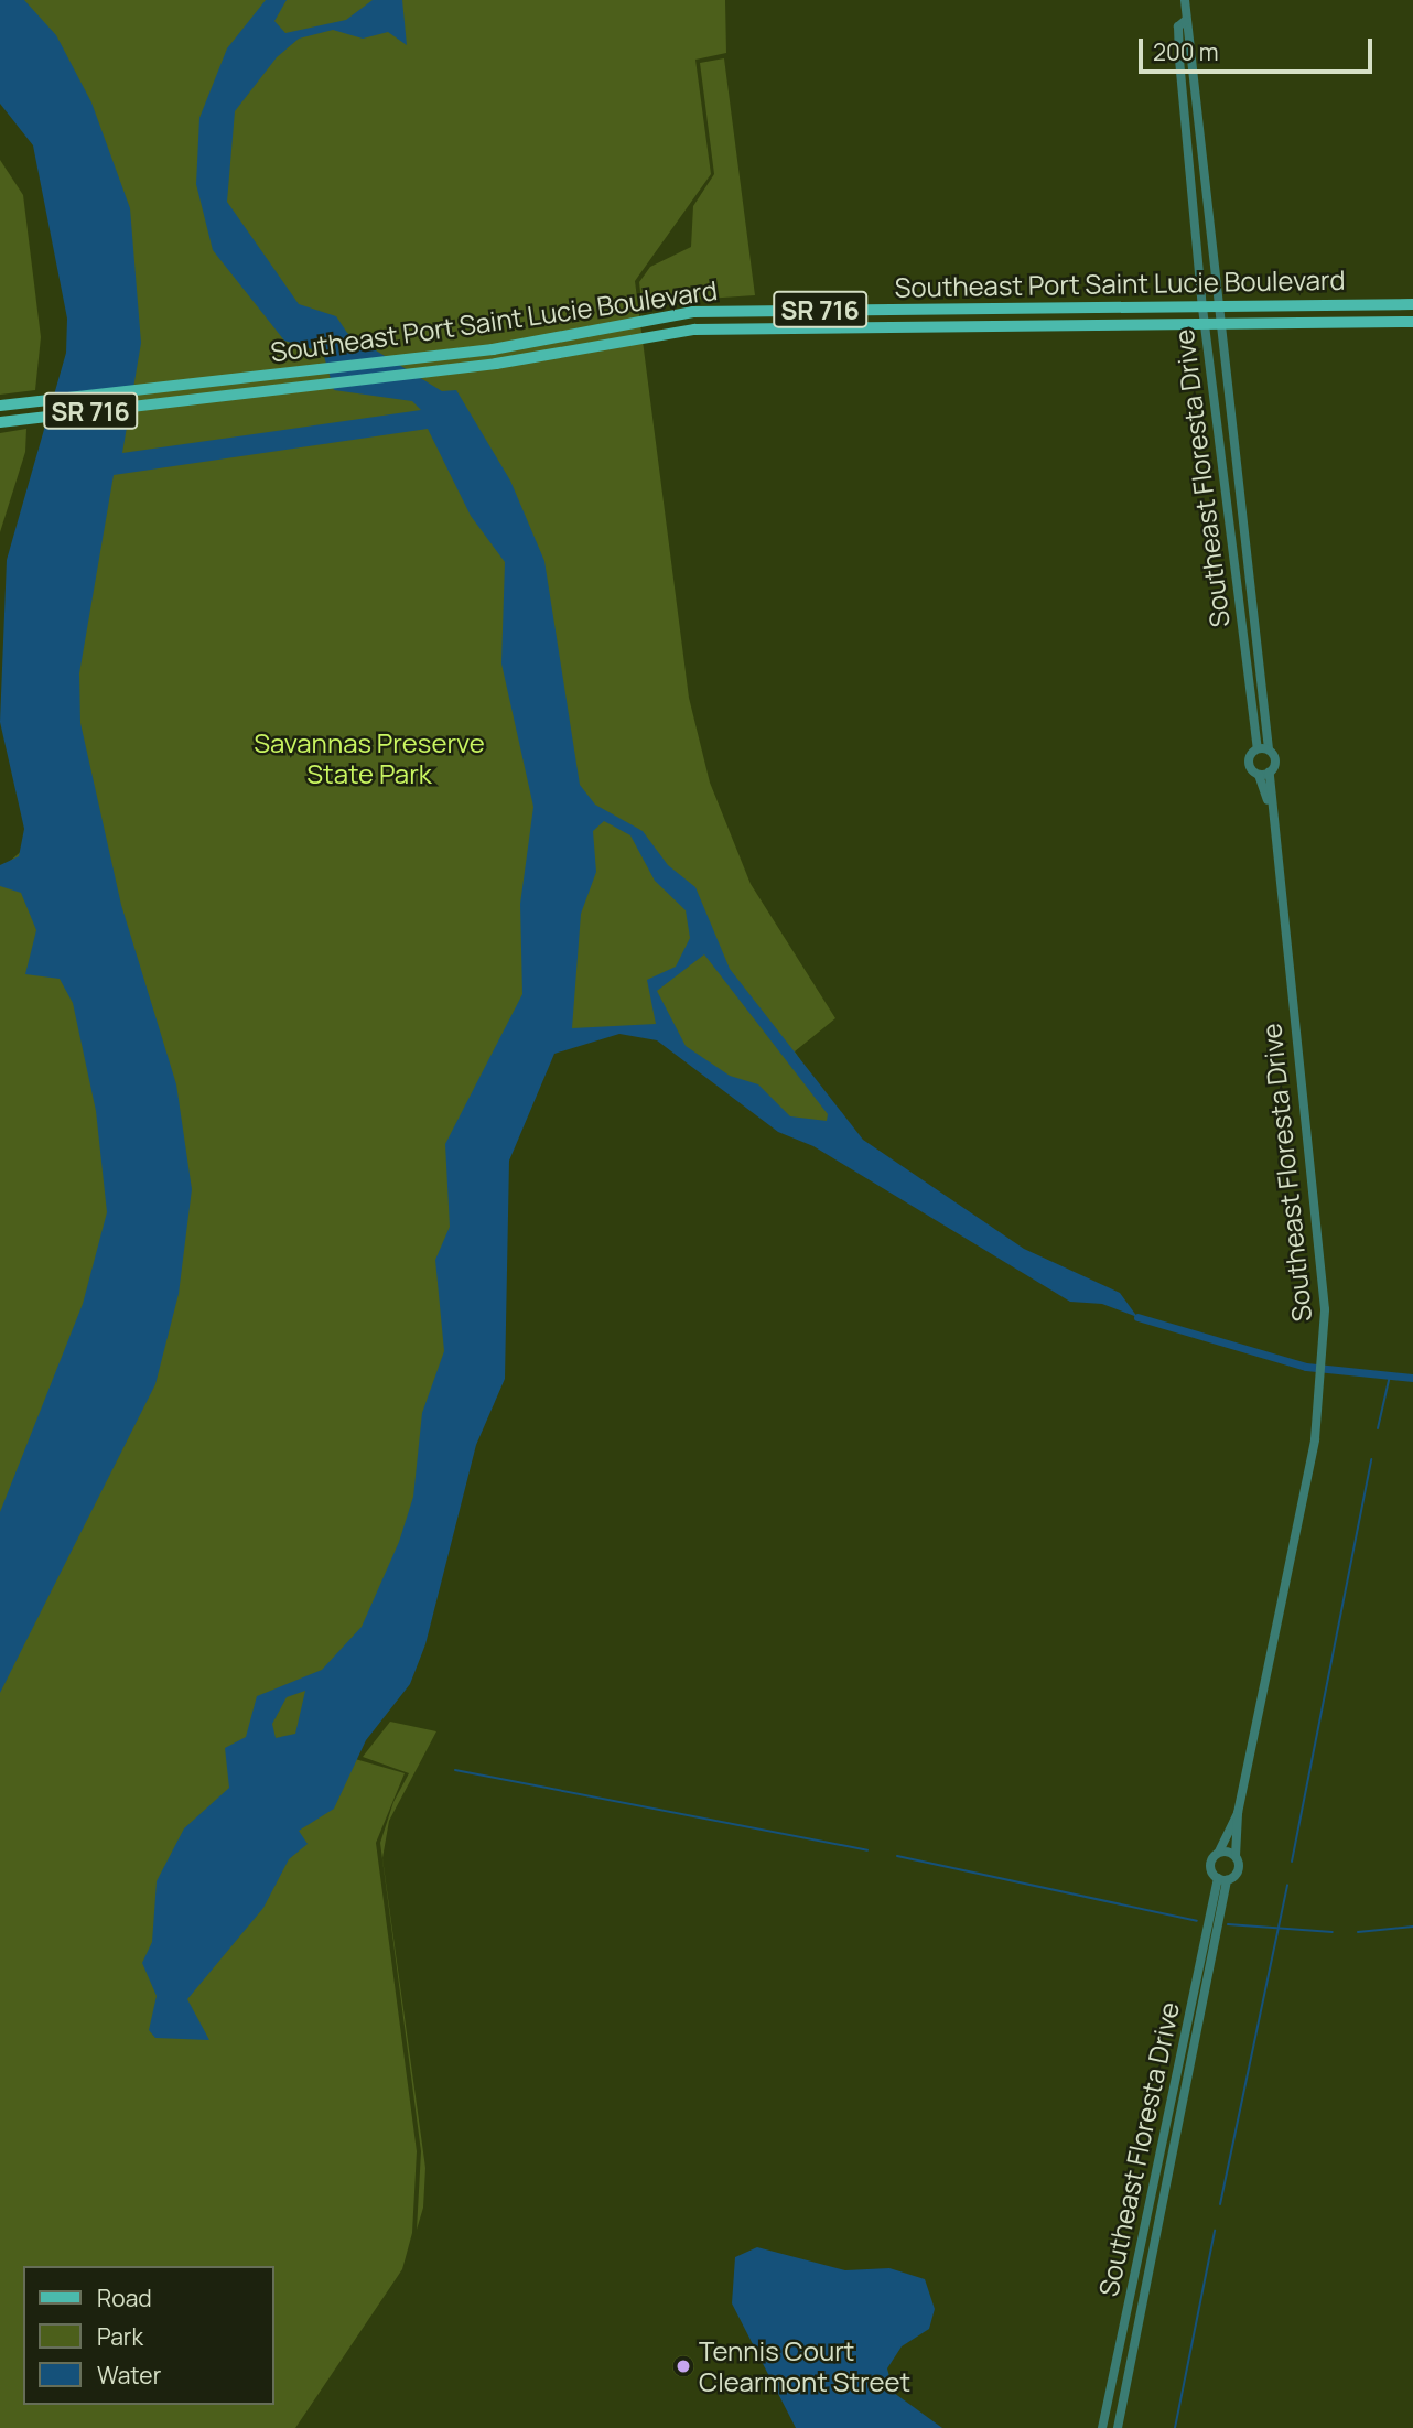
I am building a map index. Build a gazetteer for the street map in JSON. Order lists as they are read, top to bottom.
{
  "streets": {
    "main road": ["Southeast Port Saint Lucie Boulevard", "SR 716"],
    "street": ["Southeast Floresta Drive"]
  },
  "crossings": [
    ["Southeast Port Saint Lucie Boulevard", "Southeast Floresta Drive"]
  ],
  "parks": ["Savannas Preserve State Park"],
  "places": ["Tennis Court Clearmont Street"],
  "legend": ["Road", "Park", "Water"],
  "scale_bar": "200 m"
}
